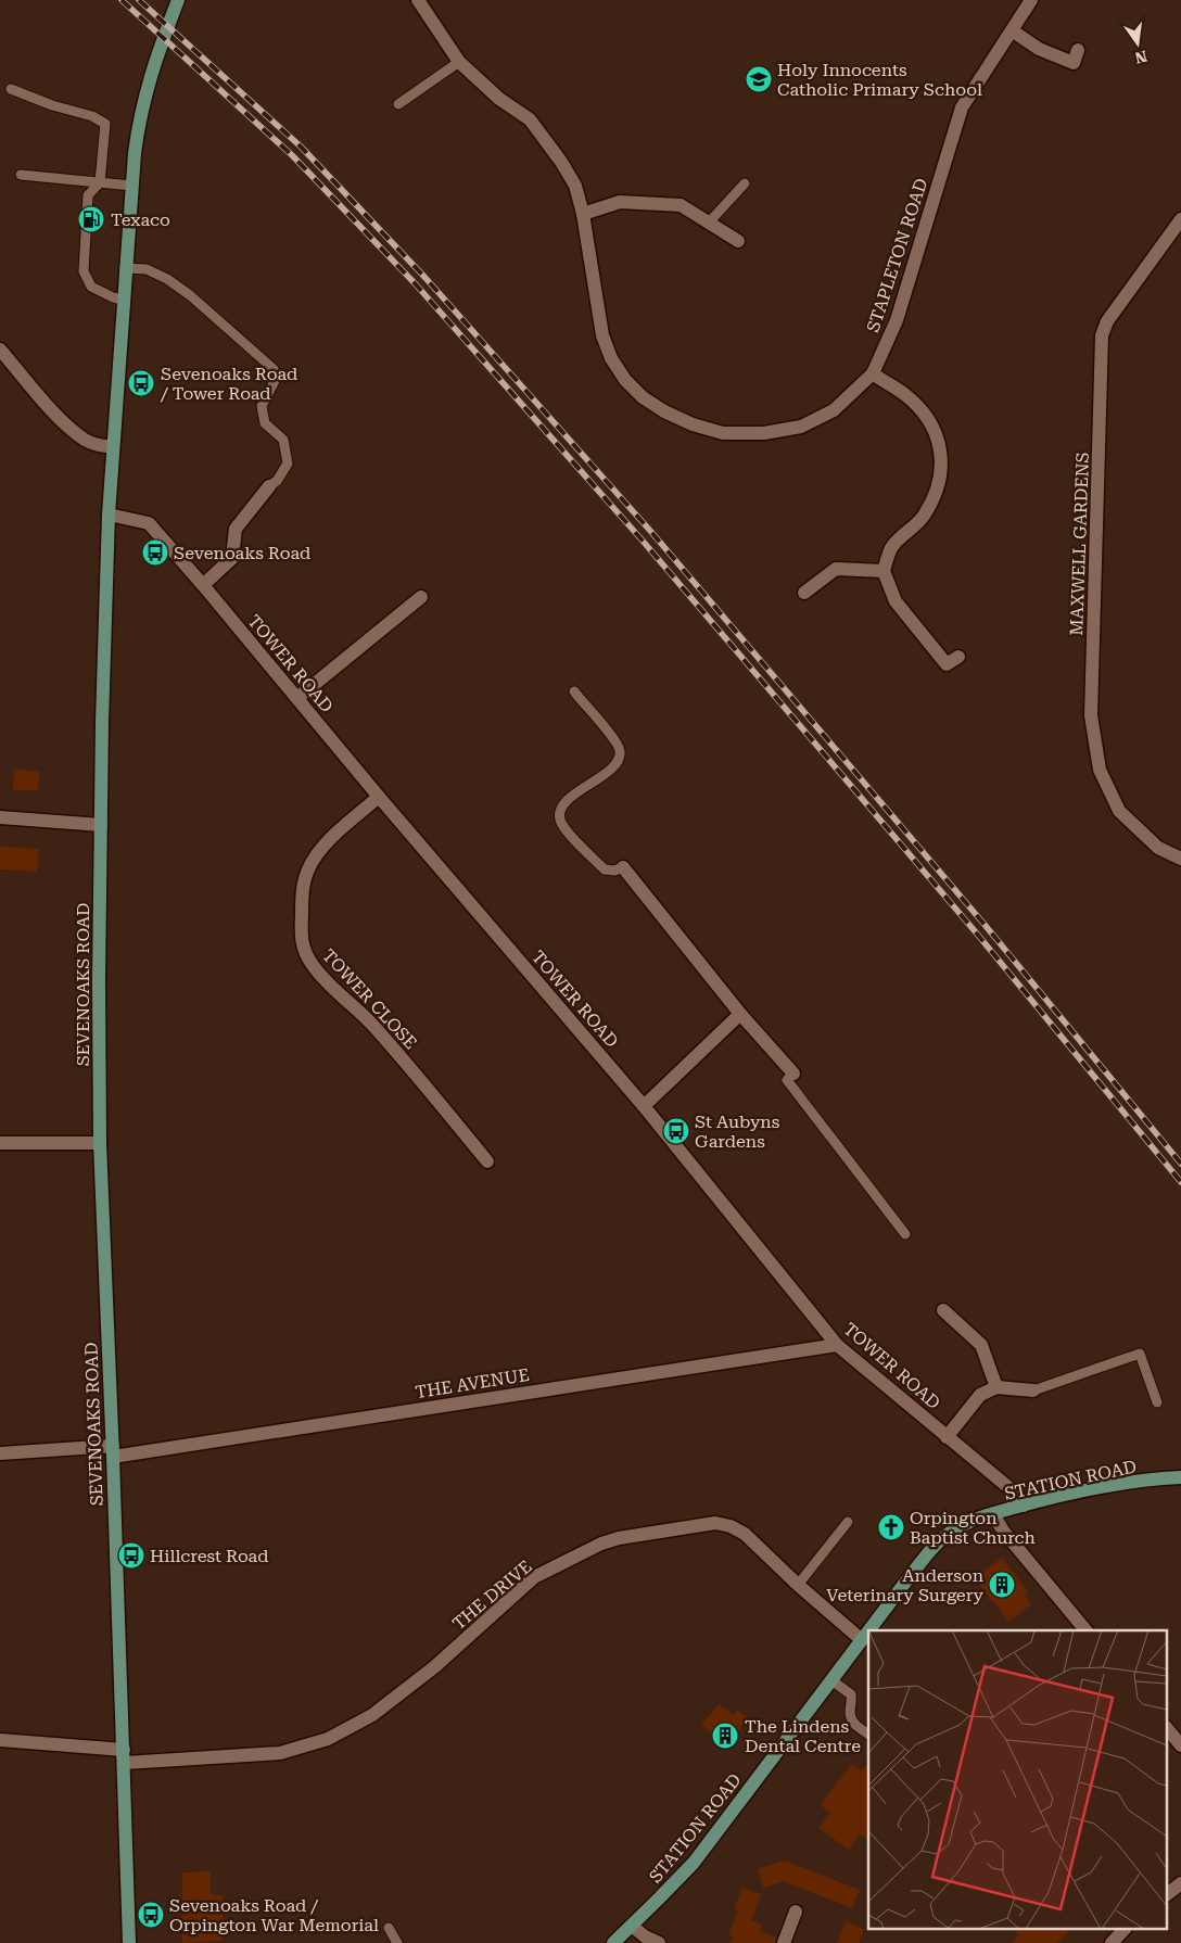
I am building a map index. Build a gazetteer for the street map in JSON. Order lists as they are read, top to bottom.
{
  "streets": {
    "main road": ["SEVENOAKS ROAD", "STATION ROAD"],
    "street": [
      "STAPLETON ROAD",
      "MAXWELL GARDENS",
      "TOWER ROAD",
      "TOWER CLOSE",
      "THE AVENUE",
      "THE DRIVE"
    ]
  },
  "crossings": [
    ["TOWER ROAD", "SEVENOAKS ROAD"],
    ["TOWER ROAD", "TOWER CLOSE"],
    ["TOWER ROAD", "THE AVENUE"],
    ["TOWER ROAD", "STATION ROAD"],
    ["SEVENOAKS ROAD", "THE AVENUE"],
    ["SEVENOAKS ROAD", "THE DRIVE"],
    ["STATION ROAD", "THE DRIVE"]
  ],
  "places": {
    "school or university": ["Holy Innocents Catholic Primary School"],
    "fuel station": ["Texaco"],
    "bus stop": [
      "Sevenoaks Road / Tower Road",
      "Sevenoaks Road",
      "St Aubyns Gardens",
      "Hillcrest Road",
      "Sevenoaks Road / Orpington War Memorial"
    ],
    "church": ["Orpington Baptist Church"],
    "building": ["Anderson Veterinary Surgery", "The Lindens Dental Centre"]
  },
  "north": "bottom"
}
